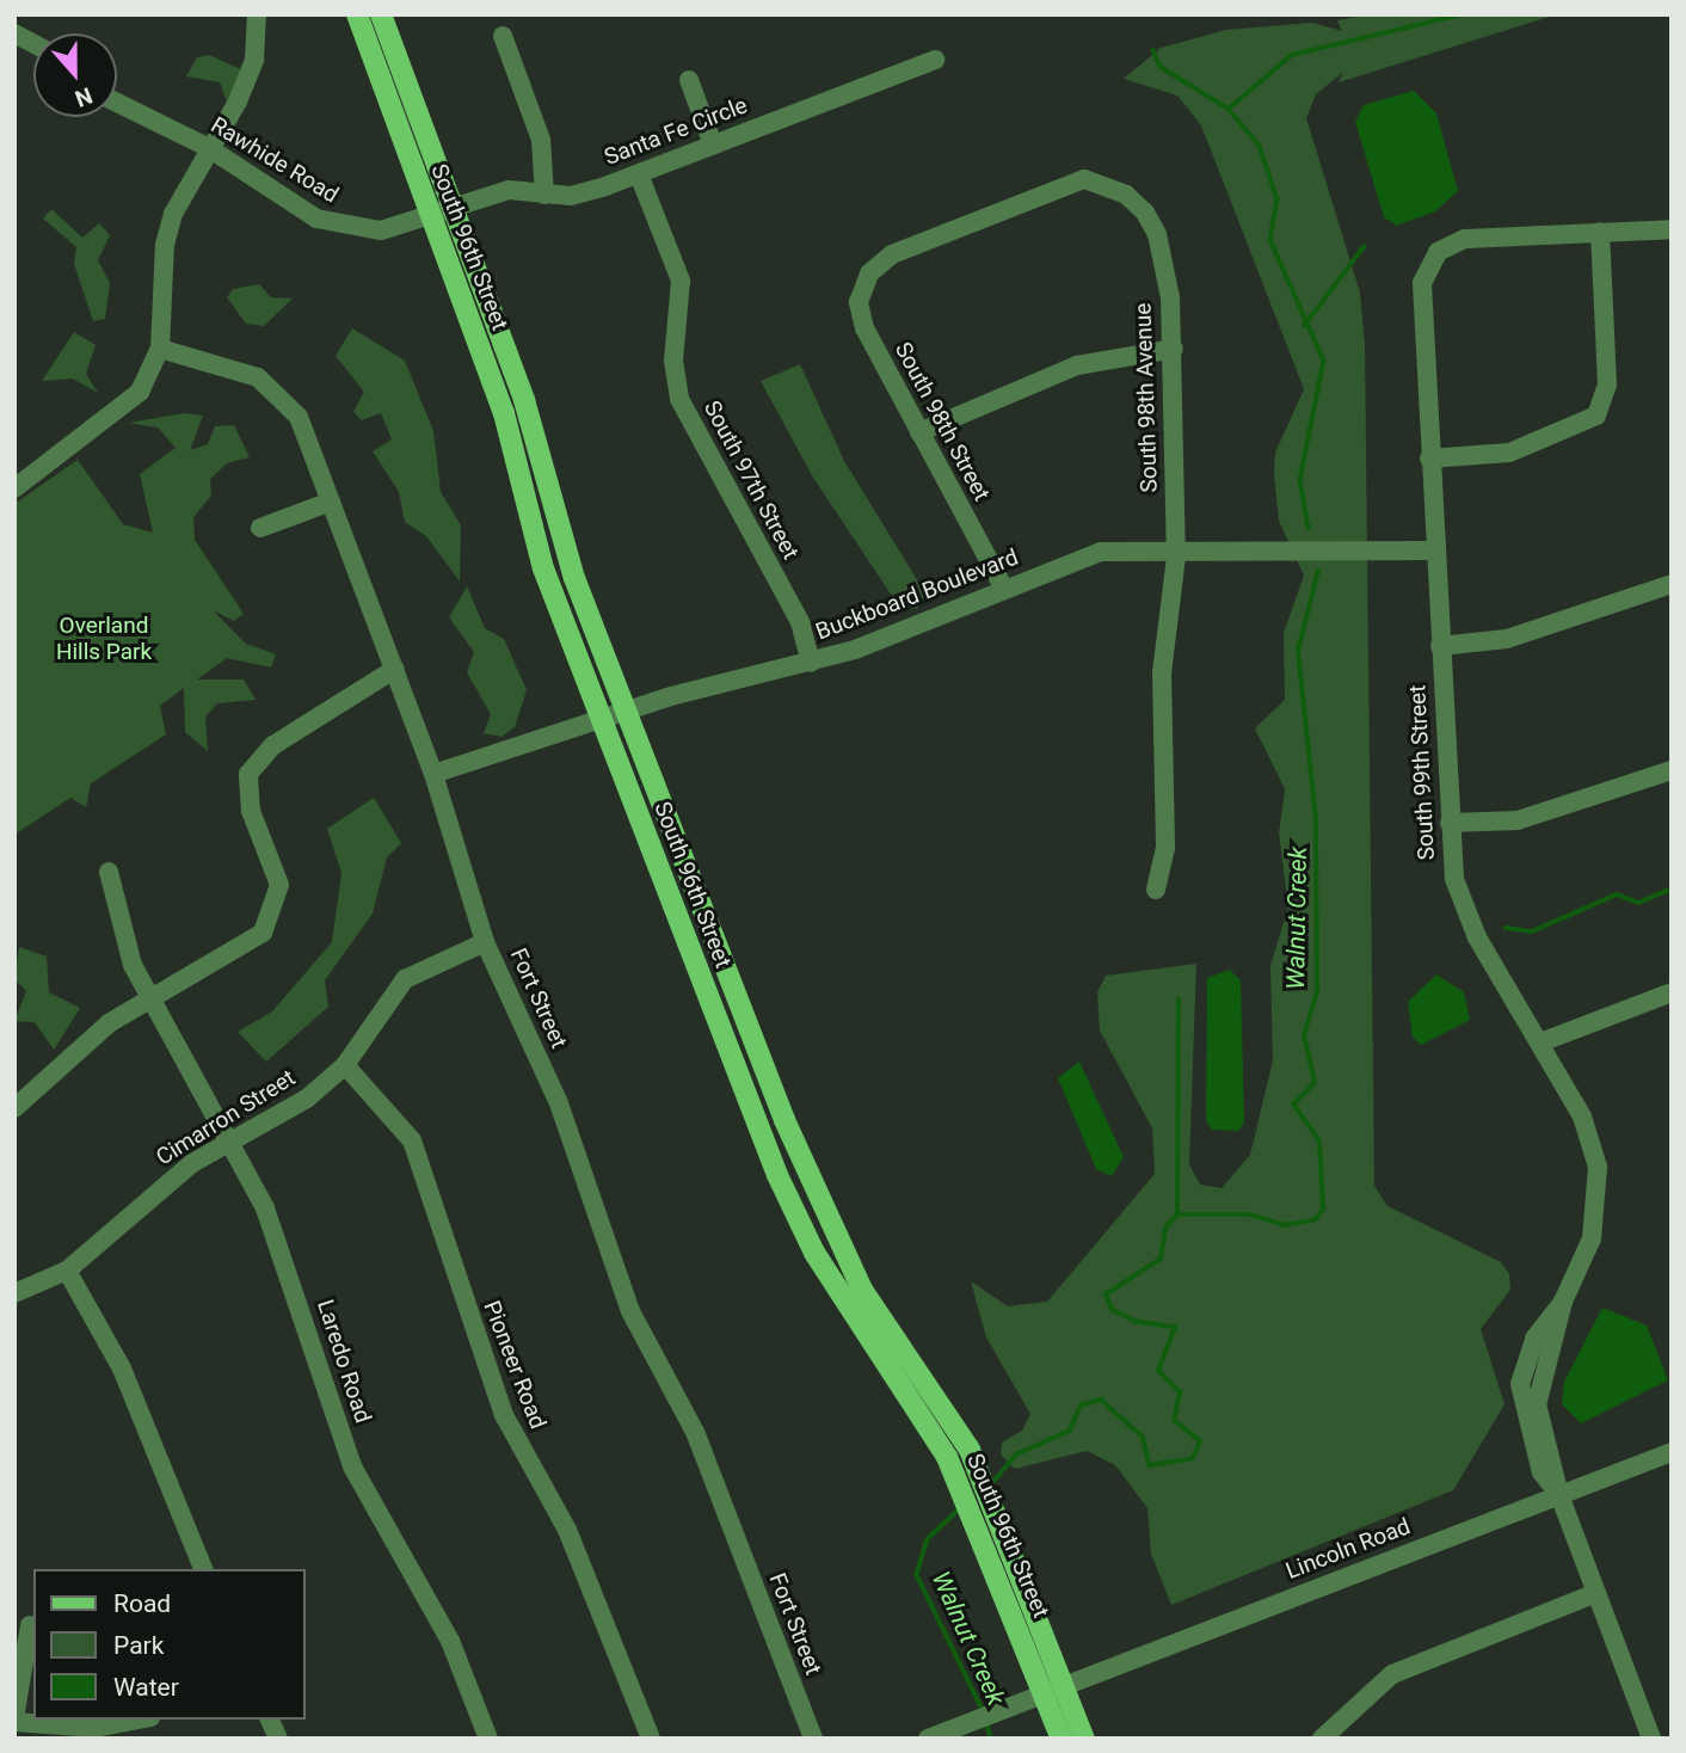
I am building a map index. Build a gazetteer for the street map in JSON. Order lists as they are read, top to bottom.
{
  "streets": {
    "main road": ["South 96th Street"],
    "street": [
      "Santa Fe Circle",
      "Rawhide Road",
      "South 98th Avenue",
      "South 98th Street",
      "South 97th Street",
      "Buckboard Boulevard",
      "South 99th Street",
      "Fort Street",
      "Cimarron Street",
      "Laredo Road",
      "Pioneer Road",
      "Lincoln Road"
    ]
  },
  "crossings": [
    ["Santa Fe Circle", "Rawhide Road"],
    ["Santa Fe Circle", "South 96th Street"],
    ["Santa Fe Circle", "South 97th Street"],
    ["Rawhide Road", "South 96th Street"],
    ["South 96th Street", "Buckboard Boulevard"],
    ["South 96th Street", "Lincoln Road"],
    ["South 98th Avenue", "South 98th Street"],
    ["South 98th Avenue", "Buckboard Boulevard"],
    ["South 98th Street", "Buckboard Boulevard"],
    ["South 97th Street", "Buckboard Boulevard"],
    ["Buckboard Boulevard", "South 99th Street"],
    ["Buckboard Boulevard", "Fort Street"],
    ["South 99th Street", "Lincoln Road"],
    ["Fort Street", "Cimarron Street"],
    ["Cimarron Street", "Laredo Road"],
    ["Cimarron Street", "Pioneer Road"]
  ],
  "water": ["Walnut Creek"],
  "parks": ["Overland Hills Park"],
  "legend": ["Road", "Park", "Water"],
  "north": "bottom"
}
